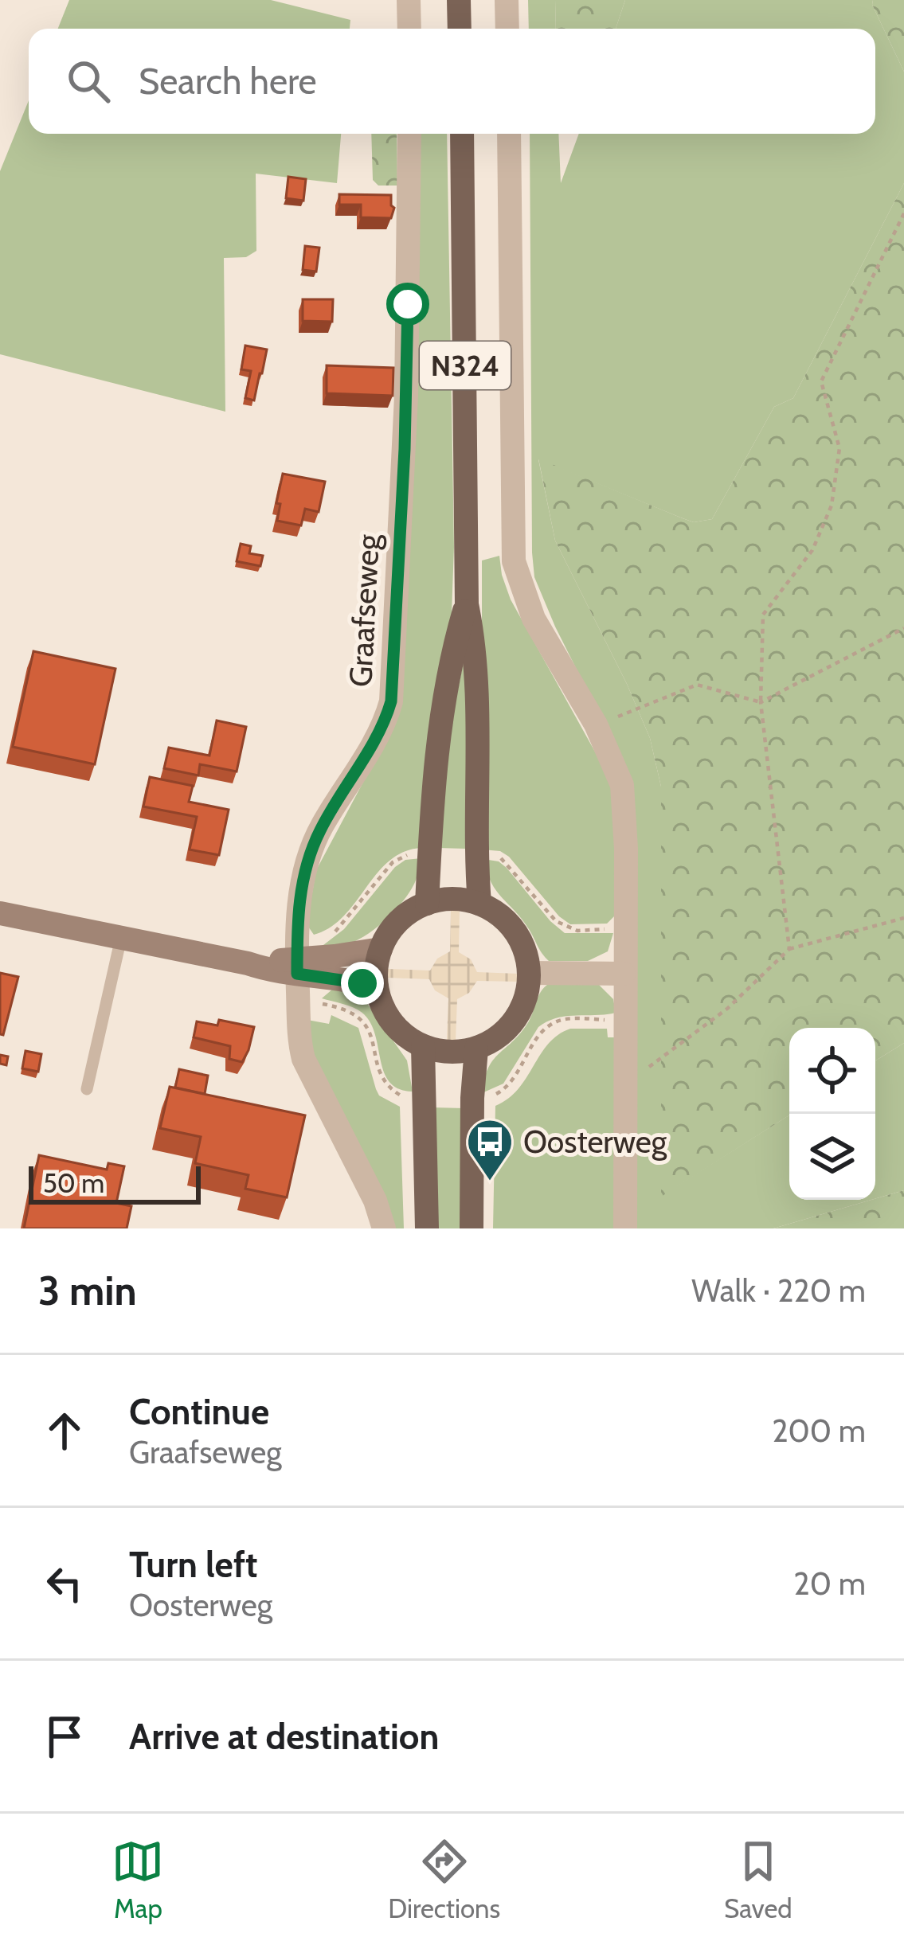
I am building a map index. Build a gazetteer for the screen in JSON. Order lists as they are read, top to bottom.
{
  "streets": {
    "main road": ["N324"],
    "street": ["Graafseweg"]
  },
  "places": {
    "bus stop": ["Oosterweg"]
  },
  "scale_bar": "50 m",
  "page": {
    "search": "Search here",
    "scale": "50 m",
    "heading": ["3 min", "Walk · 220 m"],
    "list": [
      ["Continue", "Graafseweg", "200 m"],
      ["Turn left", "Oosterweg", "20 m"],
      "Arrive at destination"
    ],
    "nav": ["Map", "Directions", "Saved"]
  }
}
